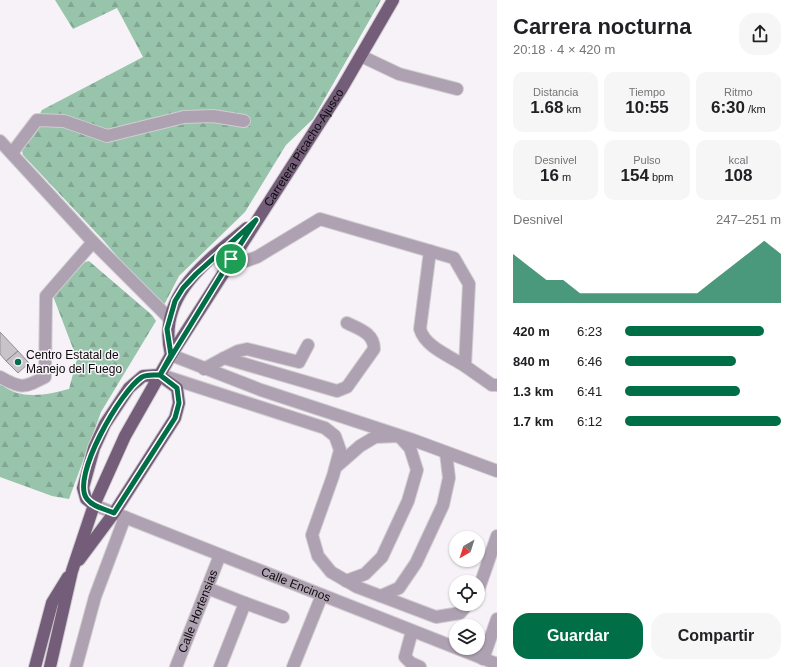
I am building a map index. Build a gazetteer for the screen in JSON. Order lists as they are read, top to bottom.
{
  "streets": {
    "main road": ["Carretera Picacho-Ajusco"],
    "street": ["Calle Encinos", "Calle Hortensias"]
  },
  "crossings": [
    ["Carretera Picacho-Ajusco", "Calle Encinos"],
    ["Calle Encinos", "Calle Hortensias"]
  ],
  "places": ["Centro Estatal de Manejo del Fuego"],
  "north": "bottom left",
  "page": {
    "heading": ["Carrera nocturna", "20:18 · 4 × 420 m"],
    "stats": [
      ["Distancia", "1.68 km"],
      ["Tiempo", "10:55"],
      ["Ritmo", "6:30 /km"],
      ["Desnivel", "16 m"],
      ["Pulso", "154 bpm"],
      ["kcal", "108"]
    ],
    "chart": ["Desnivel", "247–251 m"],
    "list": [
      {
        "name": "420 m",
        "note": "6:23"
      },
      {
        "name": "840 m",
        "note": "6:46"
      },
      {
        "name": "1.3 km",
        "note": "6:41"
      },
      {
        "name": "1.7 km",
        "note": "6:12"
      }
    ],
    "buttons": ["Guardar", "Compartir"]
  }
}
